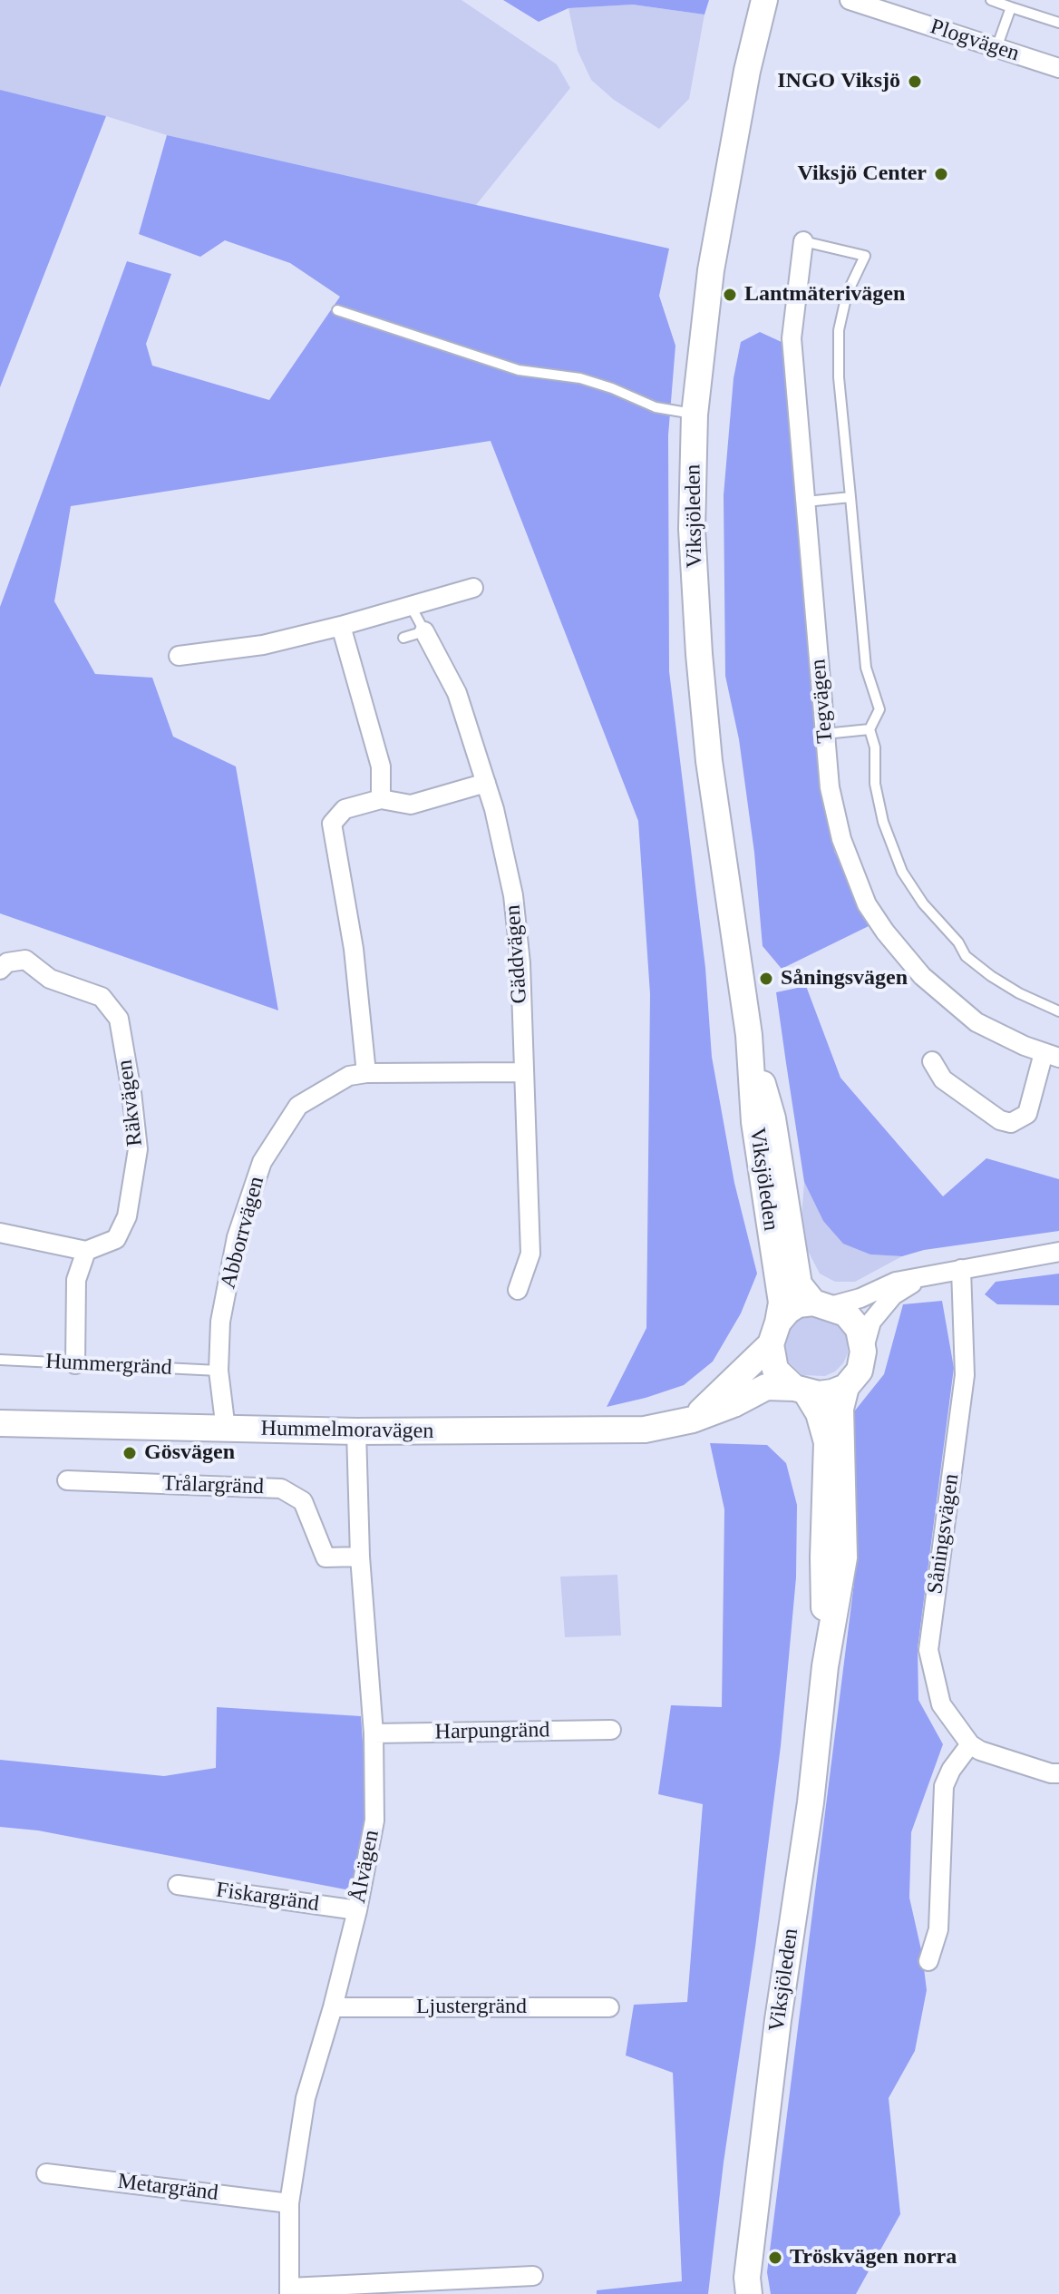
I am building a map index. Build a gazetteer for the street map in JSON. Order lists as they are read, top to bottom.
{
  "streets": {
    "main road": ["Viksjöleden", "Hummelmoravägen"],
    "street": [
      "Plogvägen",
      "Tegvägen",
      "Gäddvägen",
      "Räkvägen",
      "Abborrvägen",
      "Trålargränd",
      "Såningsvägen",
      "Harpungränd",
      "Ålvägen",
      "Fiskargränd",
      "Ljustergränd",
      "Metargränd"
    ],
    "lane": ["Hummergränd"]
  },
  "crossings": [
    ["Viksjöleden", "Hummelmoravägen"],
    ["Gäddvägen", "Abborrvägen"],
    ["Abborrvägen", "Hummergränd"],
    ["Abborrvägen", "Hummelmoravägen"],
    ["Hummelmoravägen", "Ålvägen"],
    ["Trålargränd", "Ålvägen"],
    ["Harpungränd", "Ålvägen"],
    ["Ålvägen", "Fiskargränd"],
    ["Ålvägen", "Ljustergränd"],
    ["Ålvägen", "Metargränd"]
  ],
  "places": [
    "INGO Viksjö",
    "Viksjö Center",
    "Lantmäterivägen",
    "Såningsvägen",
    "Gösvägen",
    "Tröskvägen norra"
  ]
}
